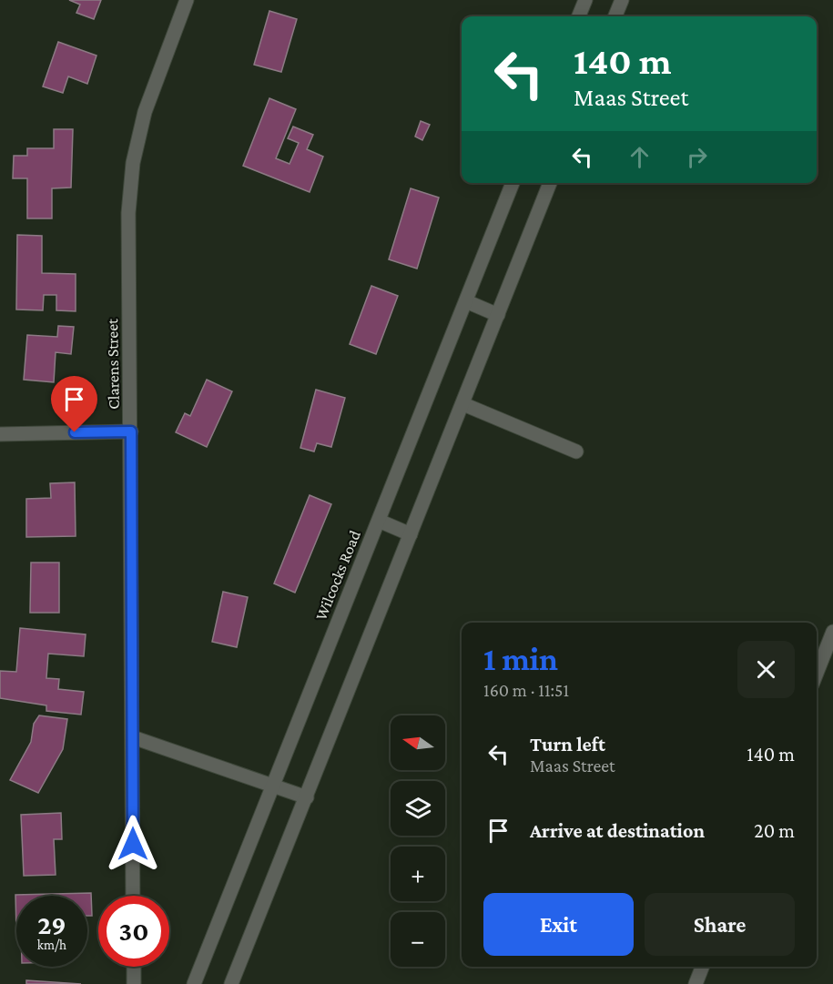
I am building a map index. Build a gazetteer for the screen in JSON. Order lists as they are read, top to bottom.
{
  "streets": {
    "street": ["Clarens Street", "Wilcocks Road"]
  },
  "north": "left",
  "page": {
    "turn": ["140 m", "Maas Street"],
    "heading": ["1 min", "160 m · 11:51"],
    "map_buttons": ["+", "−"],
    "list": [
      {
        "name": "Turn left",
        "note": "Maas Street",
        "value": "140 m"
      },
      {
        "name": "Arrive at destination",
        "value": "20 m"
      }
    ],
    "buttons": ["Exit", "Share"],
    "speed": "29 km/h",
    "limit": "30"
  }
}
